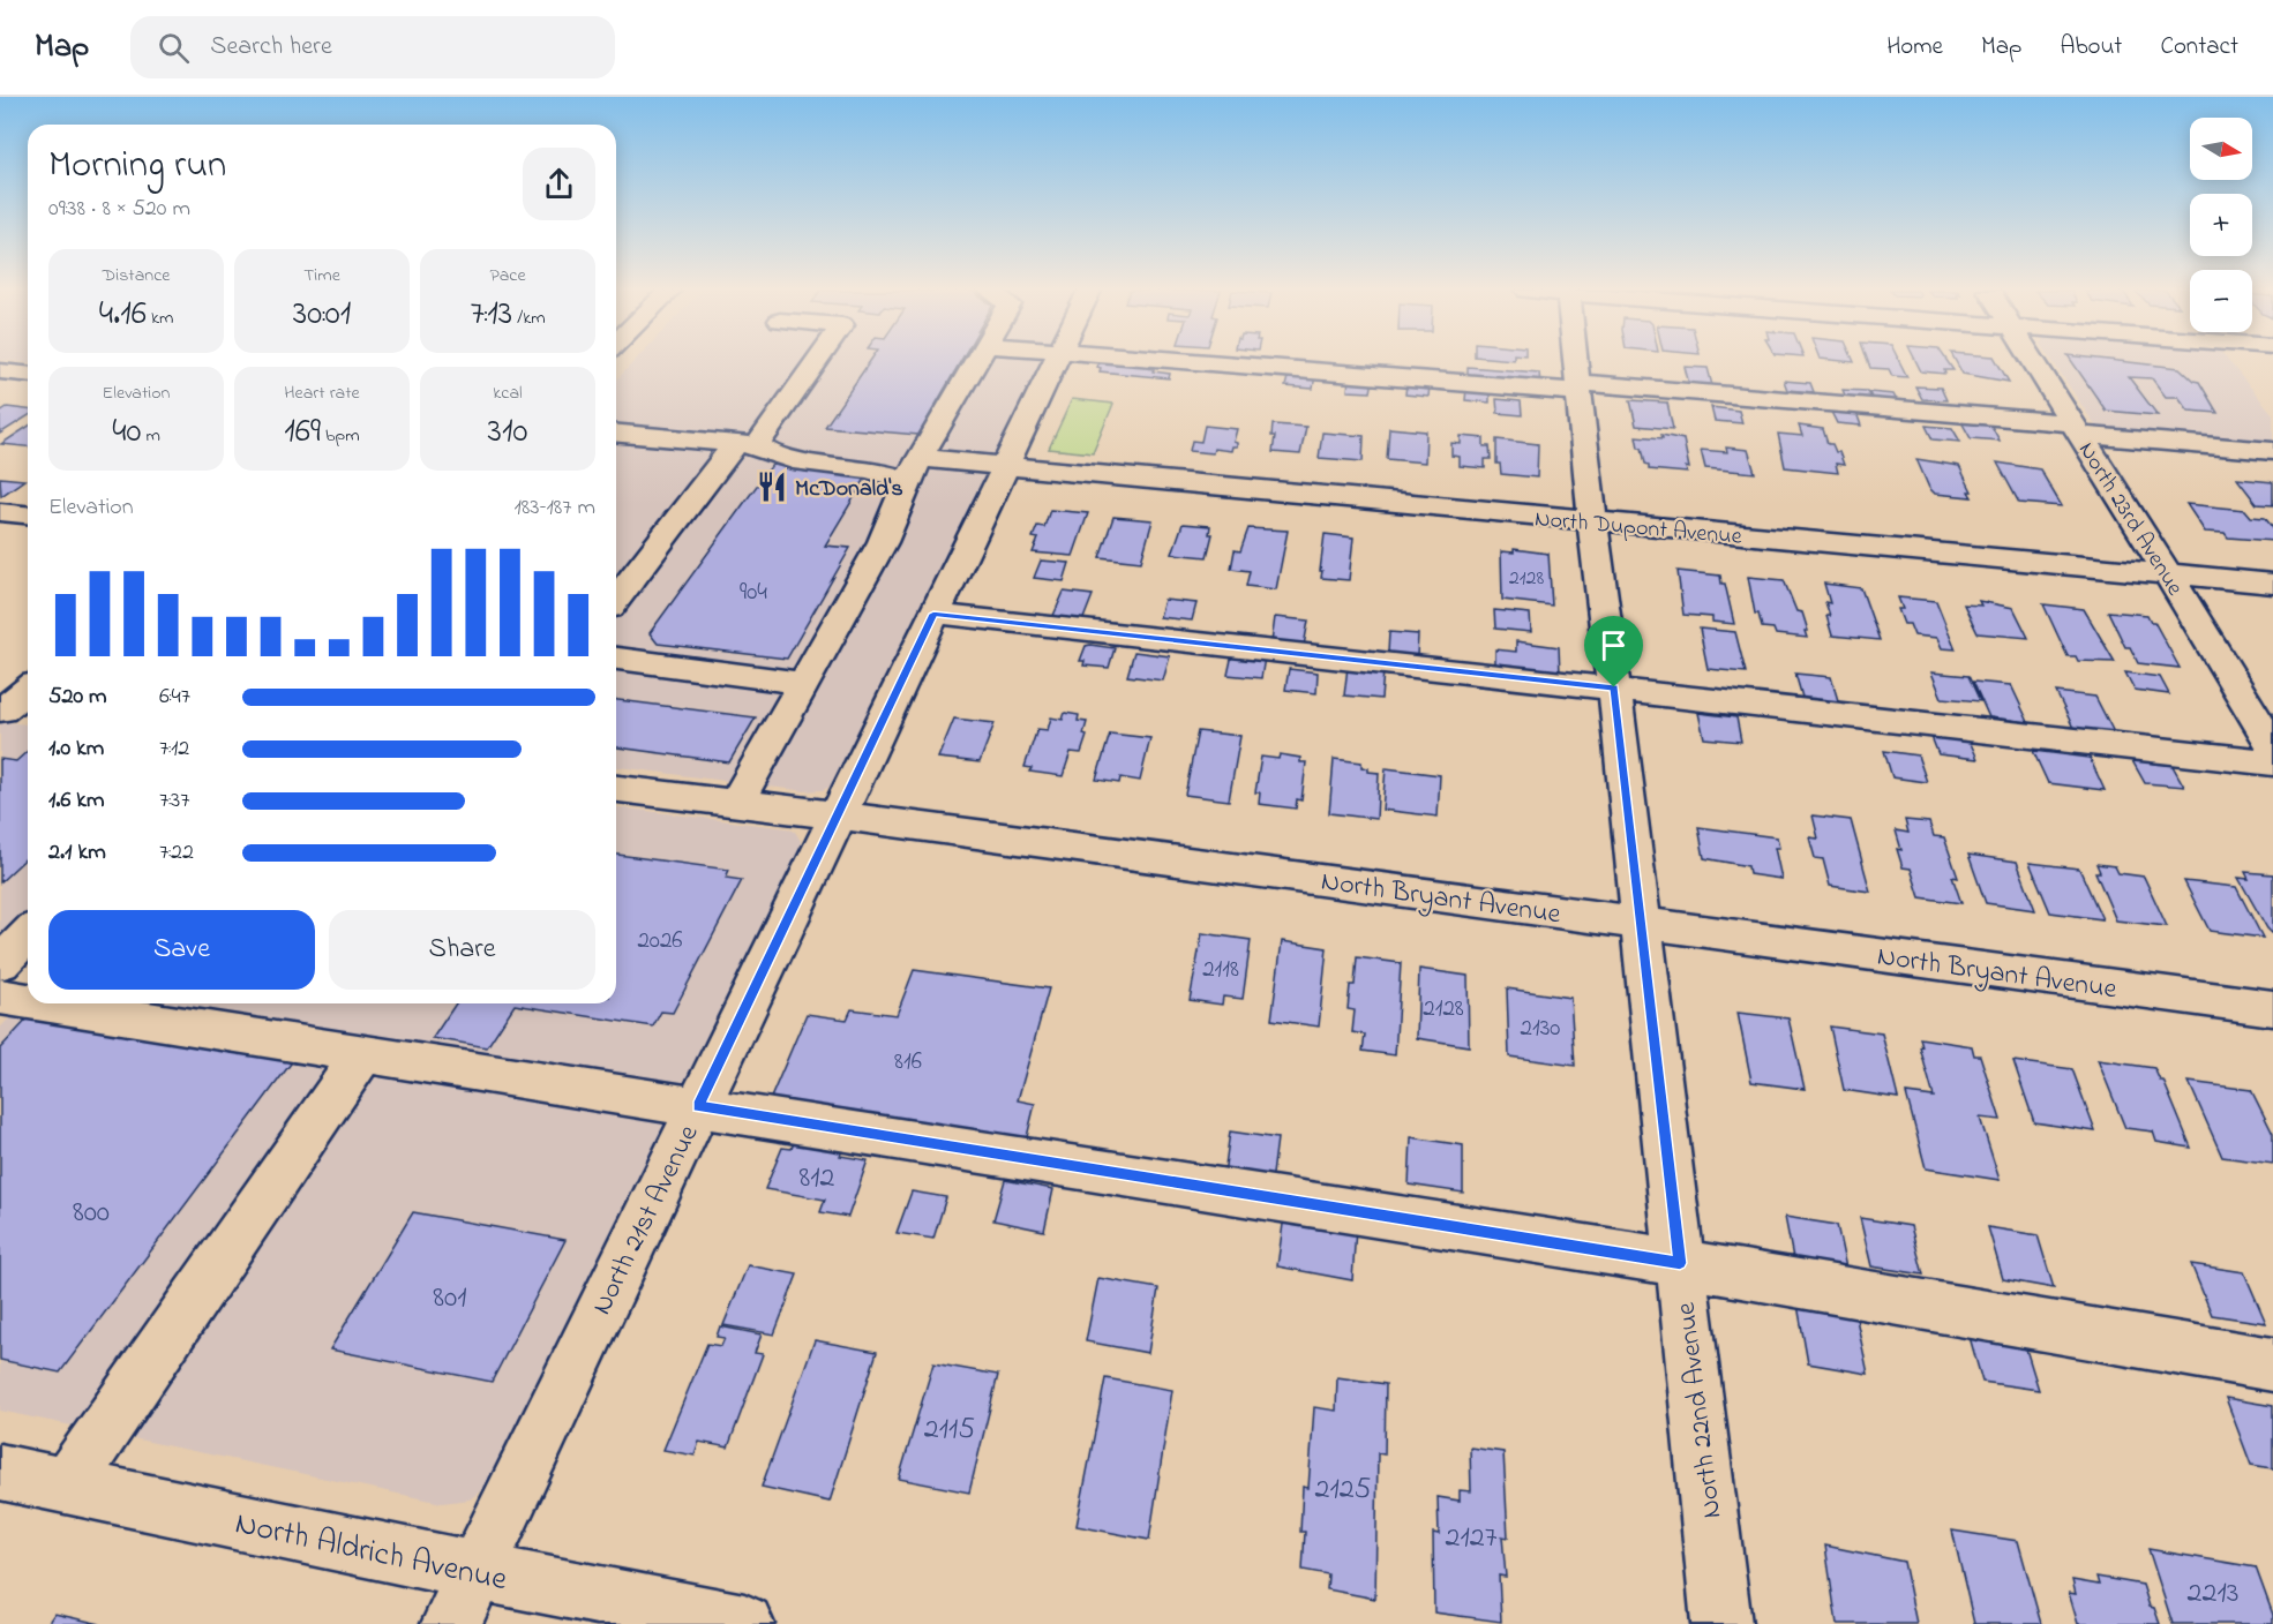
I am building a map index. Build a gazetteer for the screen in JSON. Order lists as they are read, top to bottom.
{
  "streets": {
    "street": [
      "North 23rd Avenue",
      "North Dupont Avenue",
      "North Bryant Avenue",
      "North 21st Avenue",
      "North 22nd Avenue",
      "North Aldrich Avenue"
    ]
  },
  "crossings": [
    ["North 23rd Avenue", "North Dupont Avenue"],
    ["North Dupont Avenue", "North 21st Avenue"],
    ["North Dupont Avenue", "North 22nd Avenue"],
    ["North Bryant Avenue", "North 21st Avenue"],
    ["North Bryant Avenue", "North 22nd Avenue"],
    ["North 21st Avenue", "North Aldrich Avenue"]
  ],
  "places": {
    "restaurant": ["McDonald's"]
  },
  "house_numbers": [
    "2128",
    "904",
    "2026",
    "2118",
    "2128",
    "2130",
    "816",
    "812",
    "800",
    "801",
    "2115",
    "2125",
    "2127",
    "2213"
  ],
  "north": "right",
  "page": {
    "header": "Map",
    "search": "Search here",
    "nav": [
      "Home",
      "Map",
      "About",
      "Contact"
    ],
    "map_buttons": ["+", "−"],
    "heading": ["Morning run", "09:38 · 8 × 520 m"],
    "stats": [
      ["Distance", "4.16 km"],
      ["Time", "30:01"],
      ["Pace", "7:13 /km"],
      ["Elevation", "40 m"],
      ["Heart rate", "169 bpm"],
      ["kcal", "310"]
    ],
    "chart": ["Elevation", "183–187 m"],
    "list": [
      {
        "name": "520 m",
        "note": "6:47"
      },
      {
        "name": "1.0 km",
        "note": "7:12"
      },
      {
        "name": "1.6 km",
        "note": "7:37"
      },
      {
        "name": "2.1 km",
        "note": "7:22"
      }
    ],
    "buttons": ["Save", "Share"]
  }
}
